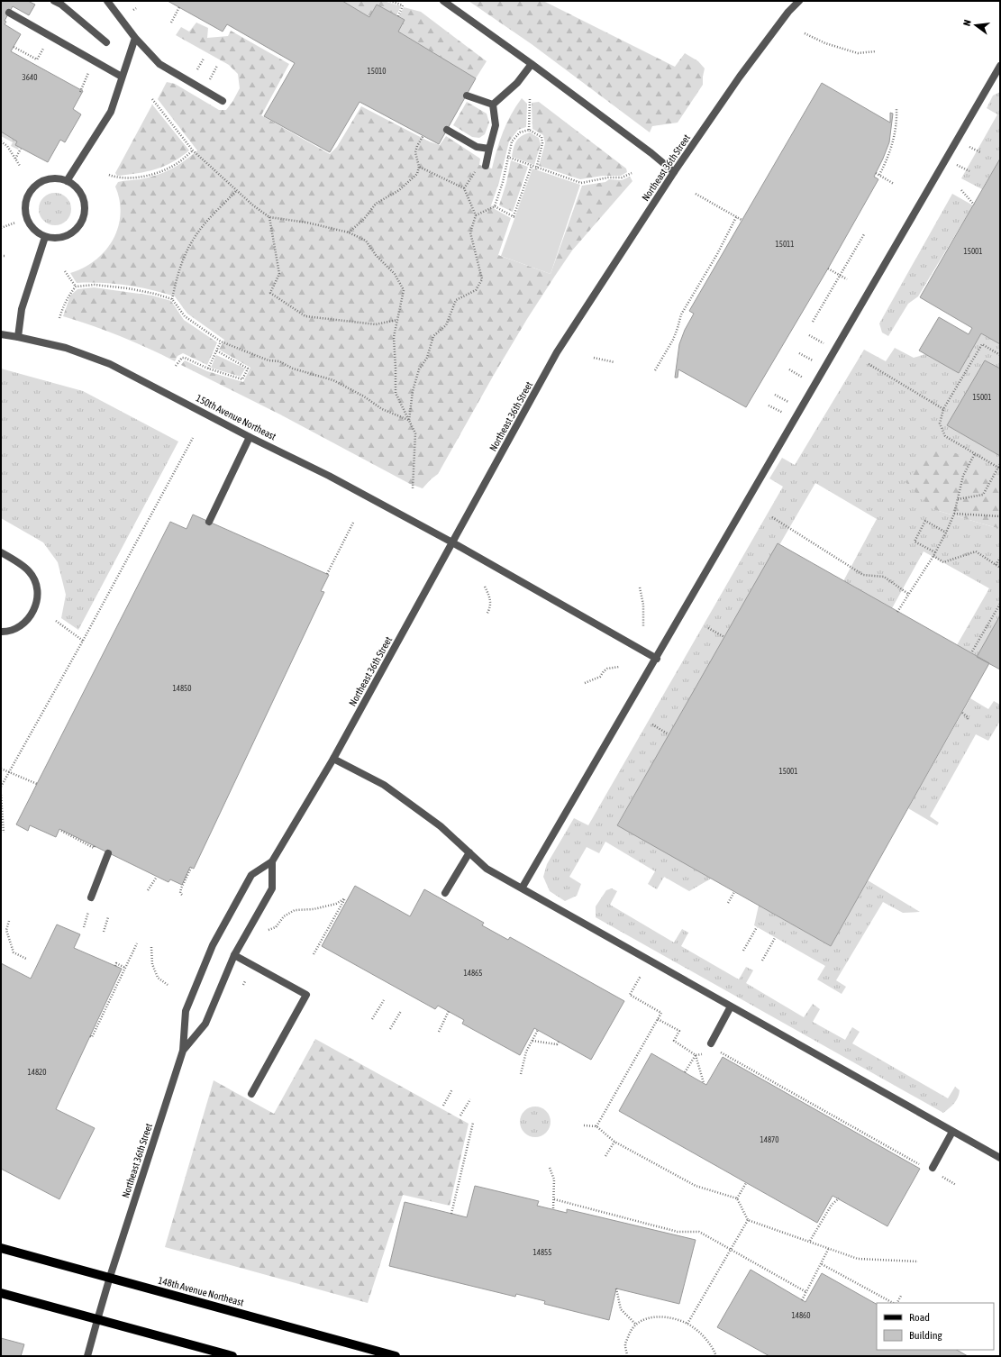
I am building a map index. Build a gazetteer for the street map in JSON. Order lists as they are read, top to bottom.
{
  "streets": {
    "main road": ["148th Avenue Northeast"],
    "street": ["Northeast 36th Street", "150th Avenue Northeast"]
  },
  "crossings": [
    ["Northeast 36th Street", "150th Avenue Northeast"],
    ["Northeast 36th Street", "148th Avenue Northeast"]
  ],
  "house_numbers": [
    "15010",
    "3640",
    "15011",
    "15001",
    "15001",
    "14850",
    "15001",
    "14865",
    "14820",
    "14870",
    "14855",
    "14860"
  ],
  "legend": ["Road", "Building"],
  "north": "left"
}
